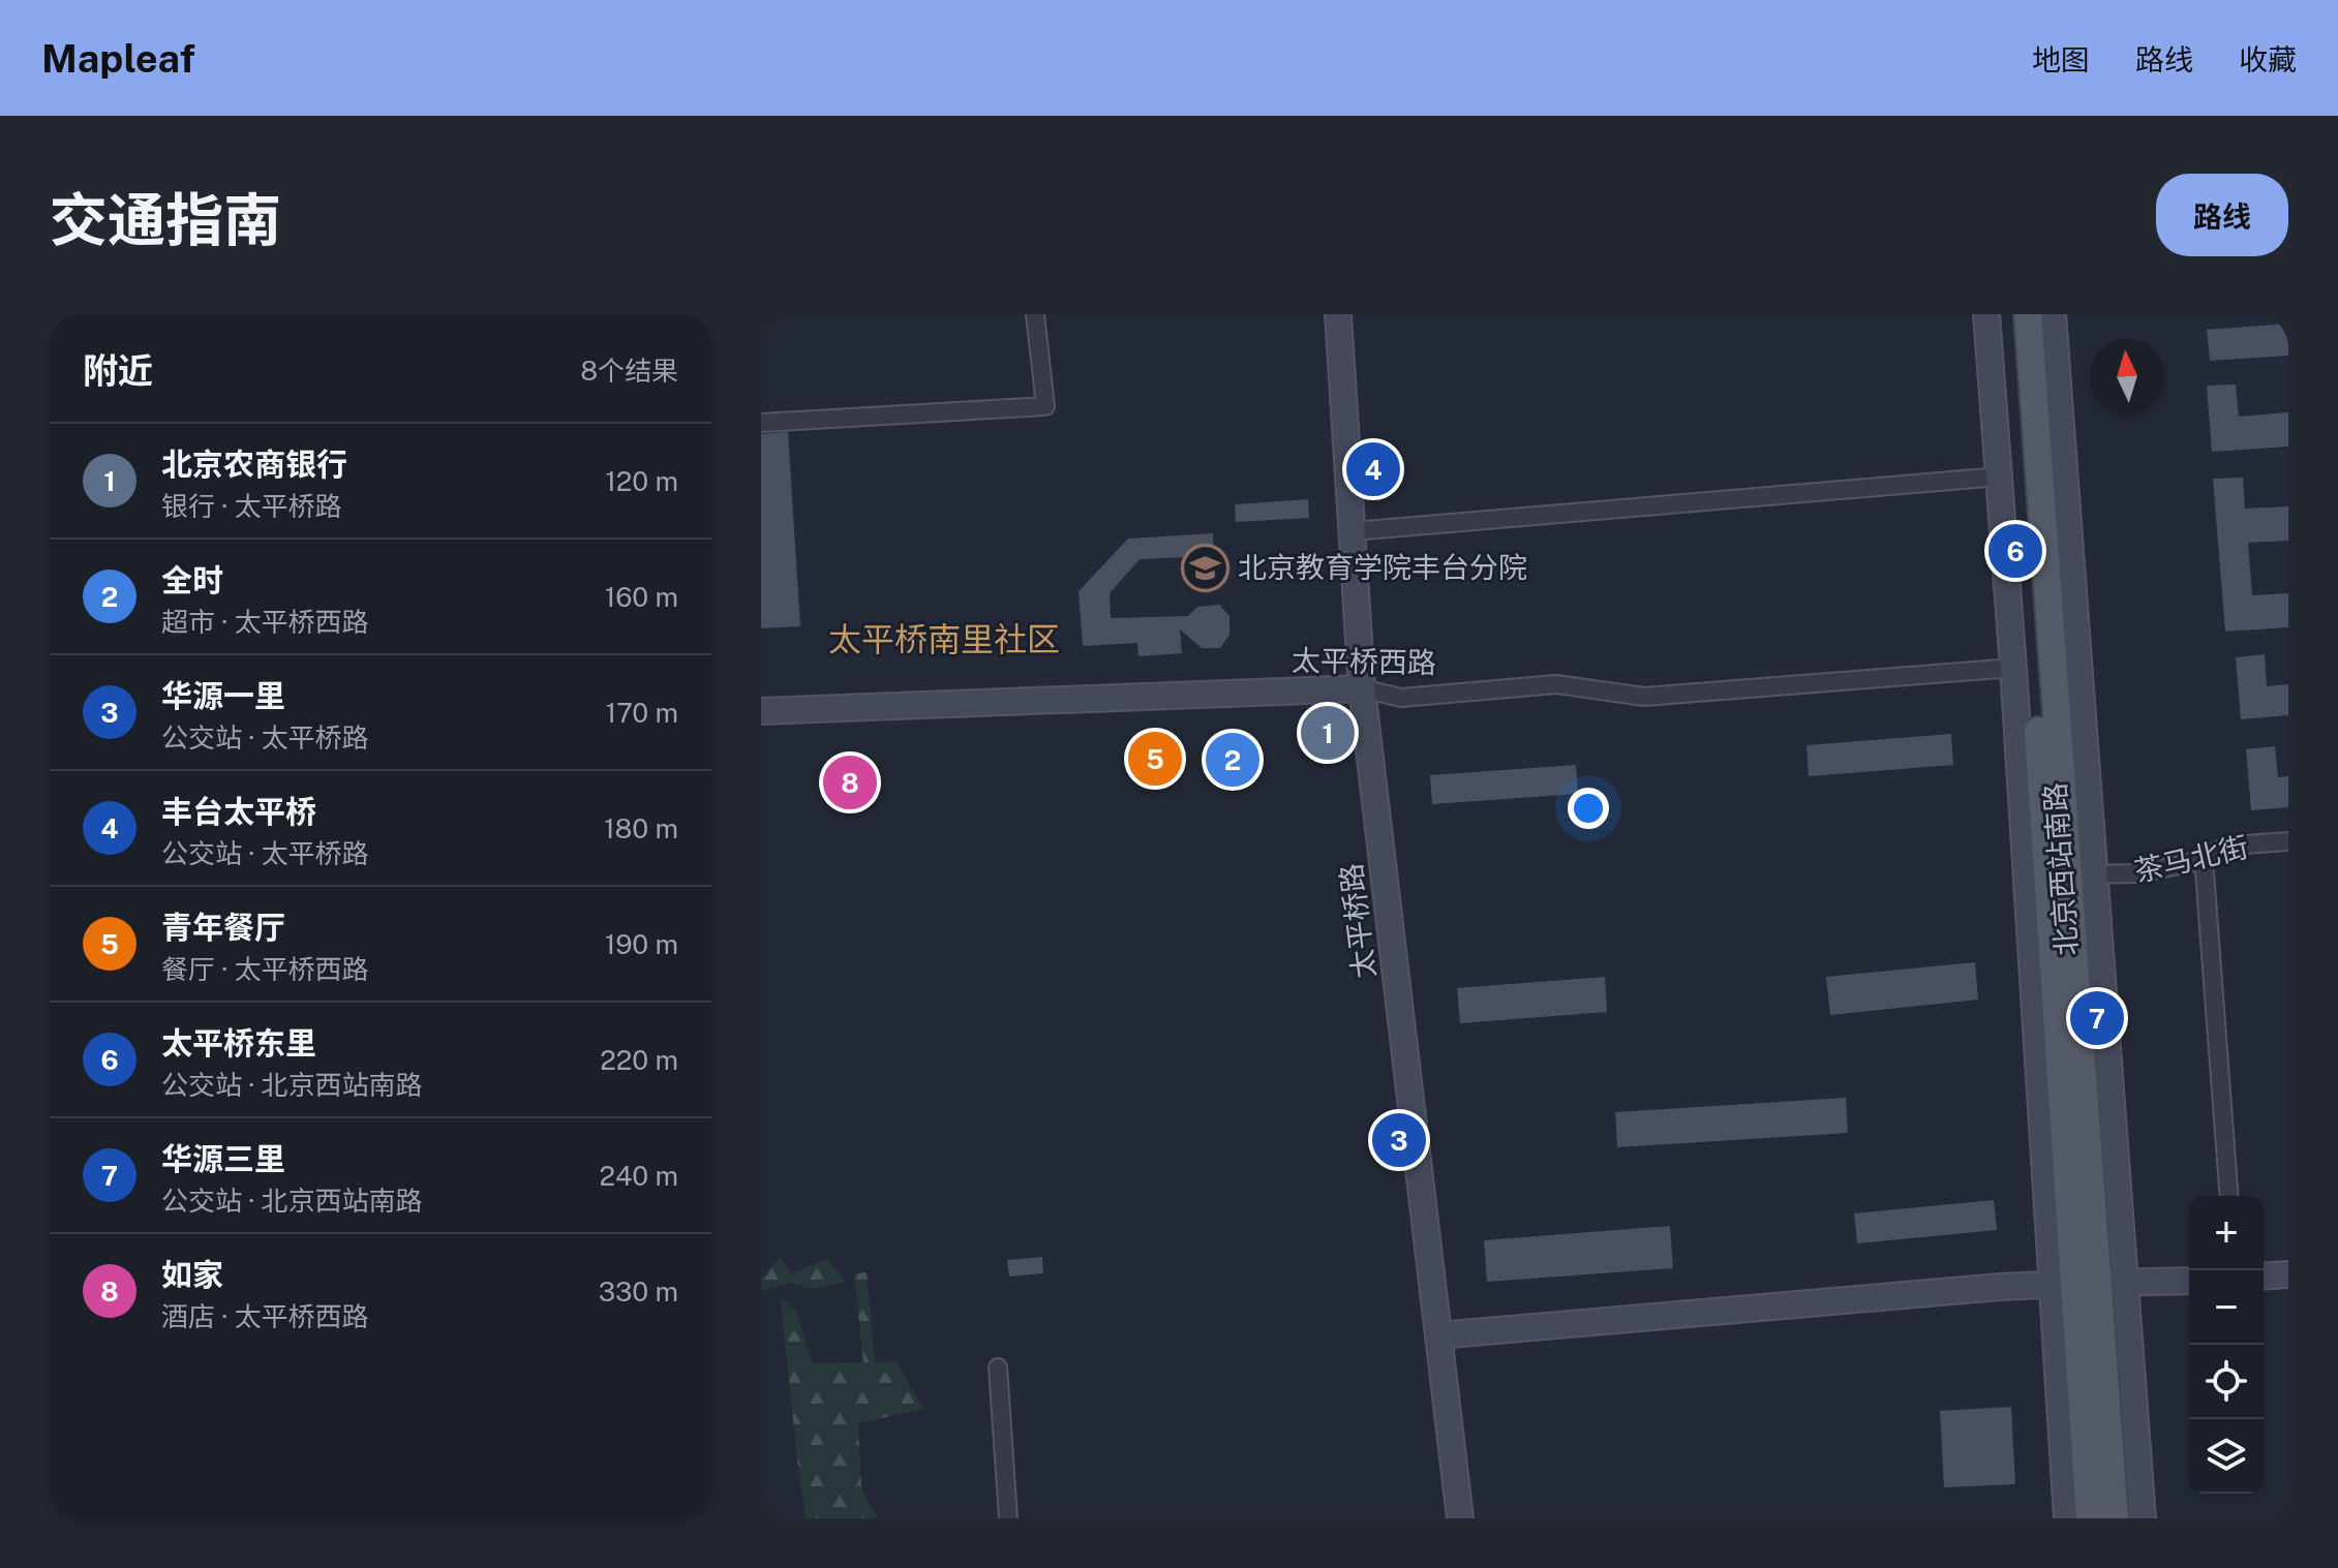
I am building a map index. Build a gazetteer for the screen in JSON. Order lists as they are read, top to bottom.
{
  "streets": {
    "main road": ["北京西站南路"],
    "street": ["太平桥西路", "茶马北街", "太平桥路"]
  },
  "crossings": [
    ["太平桥西路", "北京西站南路"],
    ["太平桥西路", "太平桥路"],
    ["茶马北街", "北京西站南路"]
  ],
  "districts": ["太平桥南里社区"],
  "places": {
    "school or university": ["北京教育学院丰台分院"]
  },
  "north": "top",
  "page": {
    "header": "Mapleaf",
    "nav": ["地图", "路线", "收藏"],
    "title": "交通指南",
    "buttons": "路线",
    "heading": ["附近", "8个结果"],
    "list": [
      {
        "mark": "1",
        "name": "北京农商银行",
        "note": "银行 · 太平桥路",
        "value": "120 m"
      },
      {
        "mark": "2",
        "name": "全时",
        "note": "超市 · 太平桥西路",
        "value": "160 m"
      },
      {
        "mark": "3",
        "name": "华源一里",
        "note": "公交站 · 太平桥路",
        "value": "170 m"
      },
      {
        "mark": "4",
        "name": "丰台太平桥",
        "note": "公交站 · 太平桥路",
        "value": "180 m"
      },
      {
        "mark": "5",
        "name": "青年餐厅",
        "note": "餐厅 · 太平桥西路",
        "value": "190 m"
      },
      {
        "mark": "6",
        "name": "太平桥东里",
        "note": "公交站 · 北京西站南路",
        "value": "220 m"
      },
      {
        "mark": "7",
        "name": "华源三里",
        "note": "公交站 · 北京西站南路",
        "value": "240 m"
      },
      {
        "mark": "8",
        "name": "如家",
        "note": "酒店 · 太平桥西路",
        "value": "330 m"
      }
    ],
    "pins": [
      "4",
      "6",
      "1",
      "5",
      "2",
      "8",
      "7",
      "3"
    ],
    "map_buttons": ["+", "−"]
  }
}
